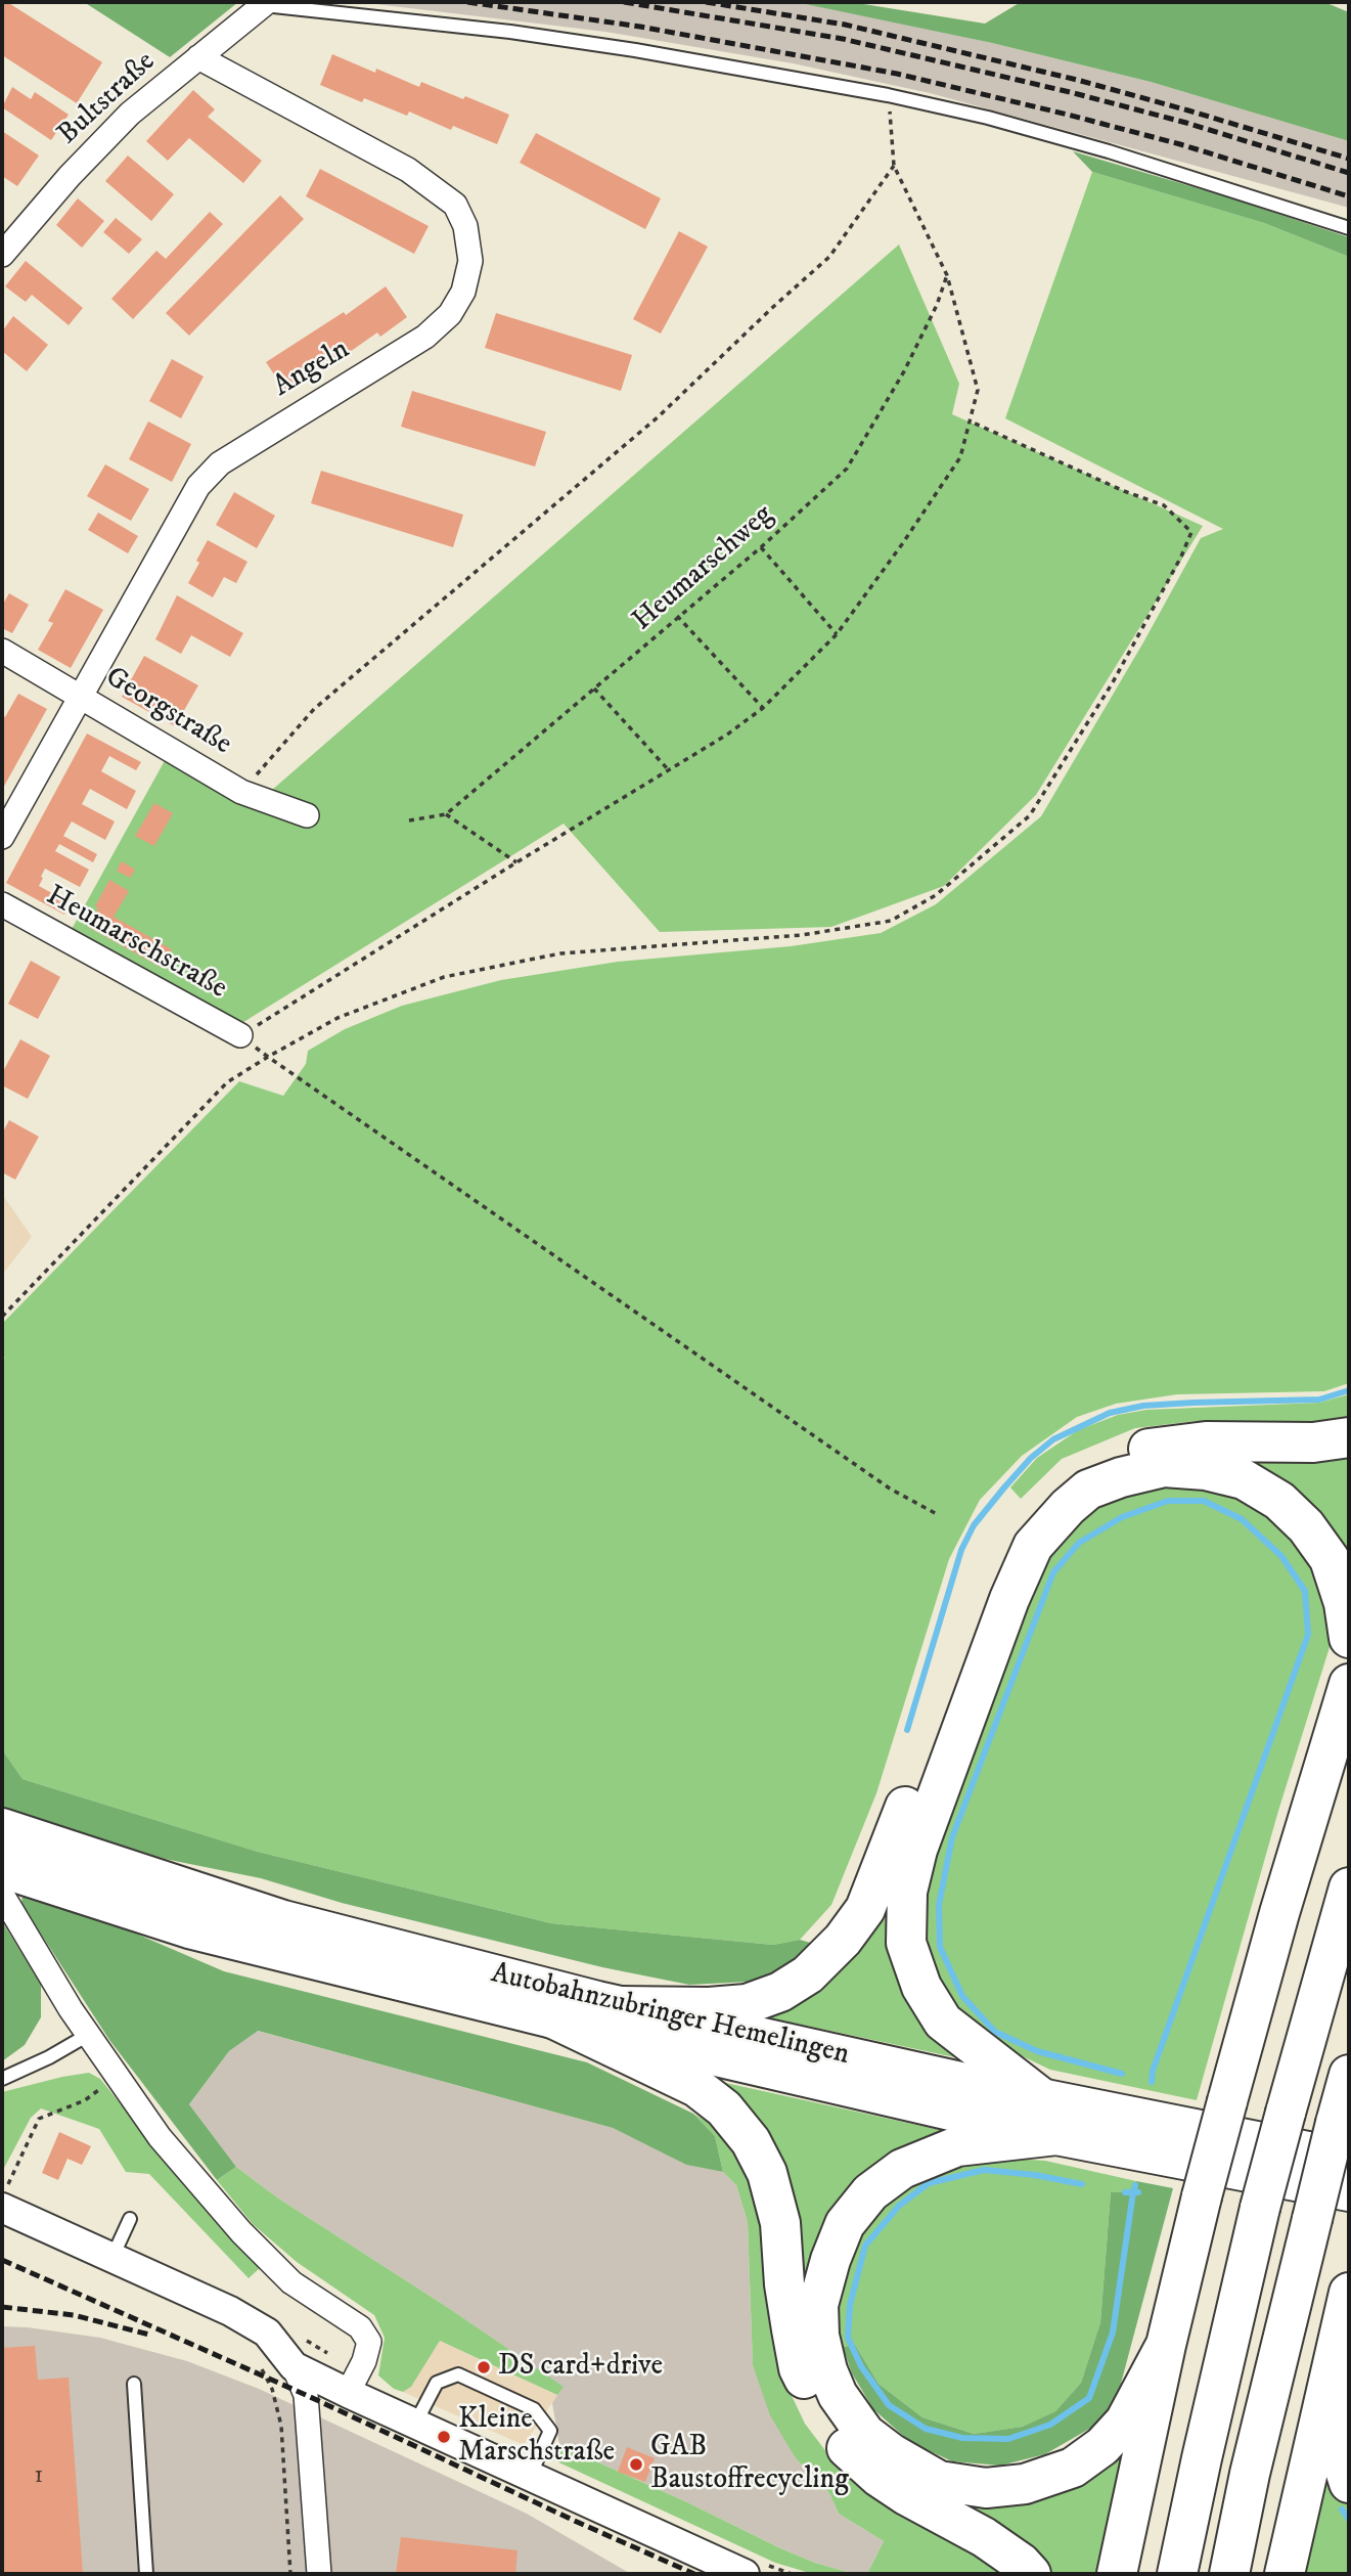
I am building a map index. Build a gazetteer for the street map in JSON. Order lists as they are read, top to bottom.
{
  "streets": {
    "highway": ["Autobahnzubringer Hemelingen"],
    "street": [
      "Bultstraße",
      "Angeln",
      "Georgstraße",
      "Heumarschstraße"
    ],
    "path": ["Heumarschweg"]
  },
  "crossings": [
    ["Bultstraße", "Angeln"],
    ["Angeln", "Georgstraße"]
  ],
  "places": ["DS card+drive", "Kleine Marschstraße", "GAB Baustoffrecycling"],
  "house_numbers": ["1"]
}
